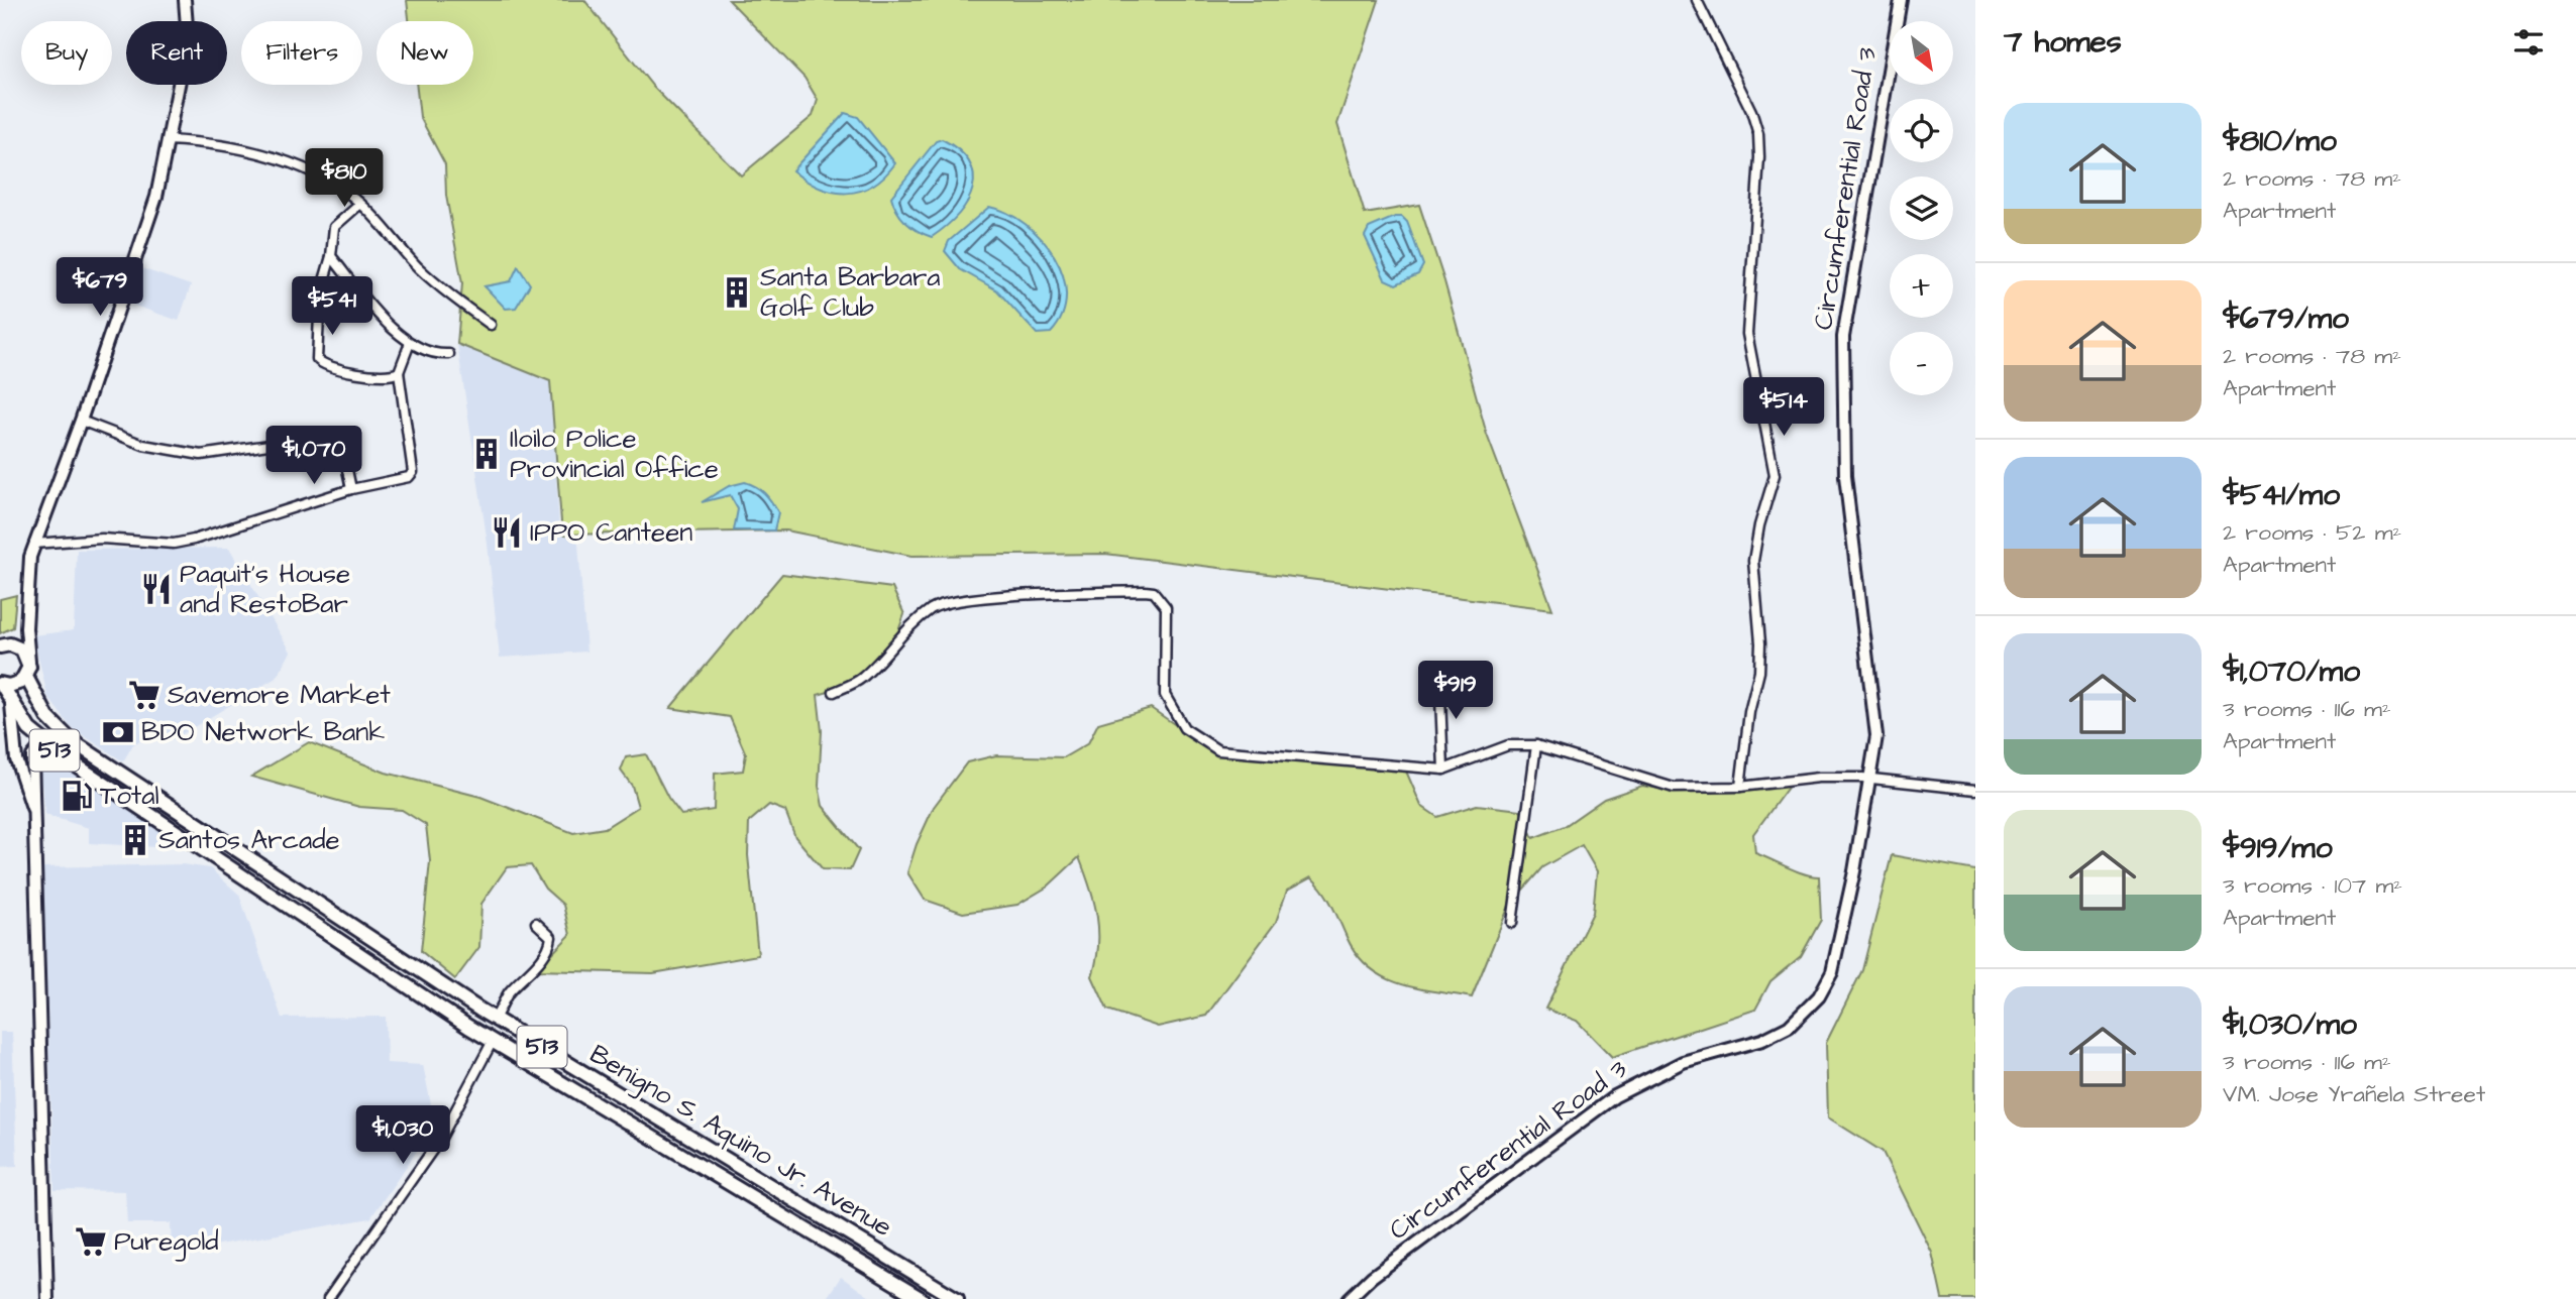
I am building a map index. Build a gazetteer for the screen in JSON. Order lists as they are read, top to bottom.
{
  "streets": {
    "main road": ["Circumferential Road 3", "513", "Benigno S. Aquino Jr. Avenue"]
  },
  "places": {
    "building": ["Santa Barbara Golf Club", "Iloilo Police Provincial Office", "Santos Arcade"],
    "restaurant": ["IPPO Canteen", "Paquit's House and RestoBar"],
    "supermarket": ["Savemore Market", "Puregold"],
    "bank": ["BDO Network Bank"],
    "fuel station": ["Total"]
  },
  "north": "bottom right",
  "page": {
    "heading": "7 homes",
    "map_buttons": ["+", "−"],
    "chip": [
      "Buy",
      "Rent",
      "Filters",
      "New"
    ],
    "list": [
      {
        "name": "$810/mo",
        "note": "2 rooms · 78 m² · Apartment"
      },
      {
        "name": "$679/mo",
        "note": "2 rooms · 78 m² · Apartment"
      },
      {
        "name": "$541/mo",
        "note": "2 rooms · 52 m² · Apartment"
      },
      {
        "name": "$1,070/mo",
        "note": "3 rooms · 116 m² · Apartment"
      },
      {
        "name": "$919/mo",
        "note": "3 rooms · 107 m² · Apartment"
      },
      {
        "name": "$1,030/mo",
        "note": "3 rooms · 116 m² · VM. Jose Yrañela Street"
      }
    ],
    "price": [
      "$810",
      "$679",
      "$541",
      "$514",
      "$1,070",
      "$919",
      "$1,030"
    ]
  }
}
